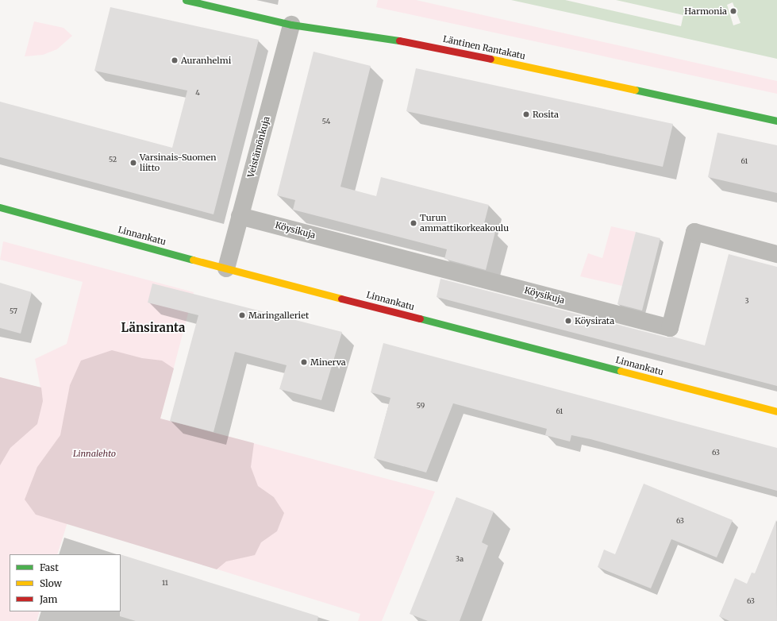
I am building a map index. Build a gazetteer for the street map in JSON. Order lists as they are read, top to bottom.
{
  "streets": {
    "street": [
      "Läntinen Rantakatu",
      "Veistämönkuja",
      "Köysikuja",
      "Linnankatu"
    ]
  },
  "crossings": [
    ["Läntinen Rantakatu", "Veistämönkuja"],
    ["Veistämönkuja", "Köysikuja"],
    ["Veistämönkuja", "Linnankatu"]
  ],
  "districts": ["Länsiranta"],
  "parks": ["Linnalehto"],
  "places": [
    "Harmonia",
    "Auranhelmi",
    "Rosita",
    "Varsinais-Suomen liitto",
    "Turun ammattikorkeakoulu",
    "Maringalleriet",
    "Köysirata",
    "Minerva"
  ],
  "house_numbers": [
    "4",
    "54",
    "52",
    "61",
    "3",
    "57",
    "59",
    "61",
    "63",
    "63",
    "3a",
    "11",
    "63"
  ],
  "legend": ["Fast", "Slow", "Jam"]
}
